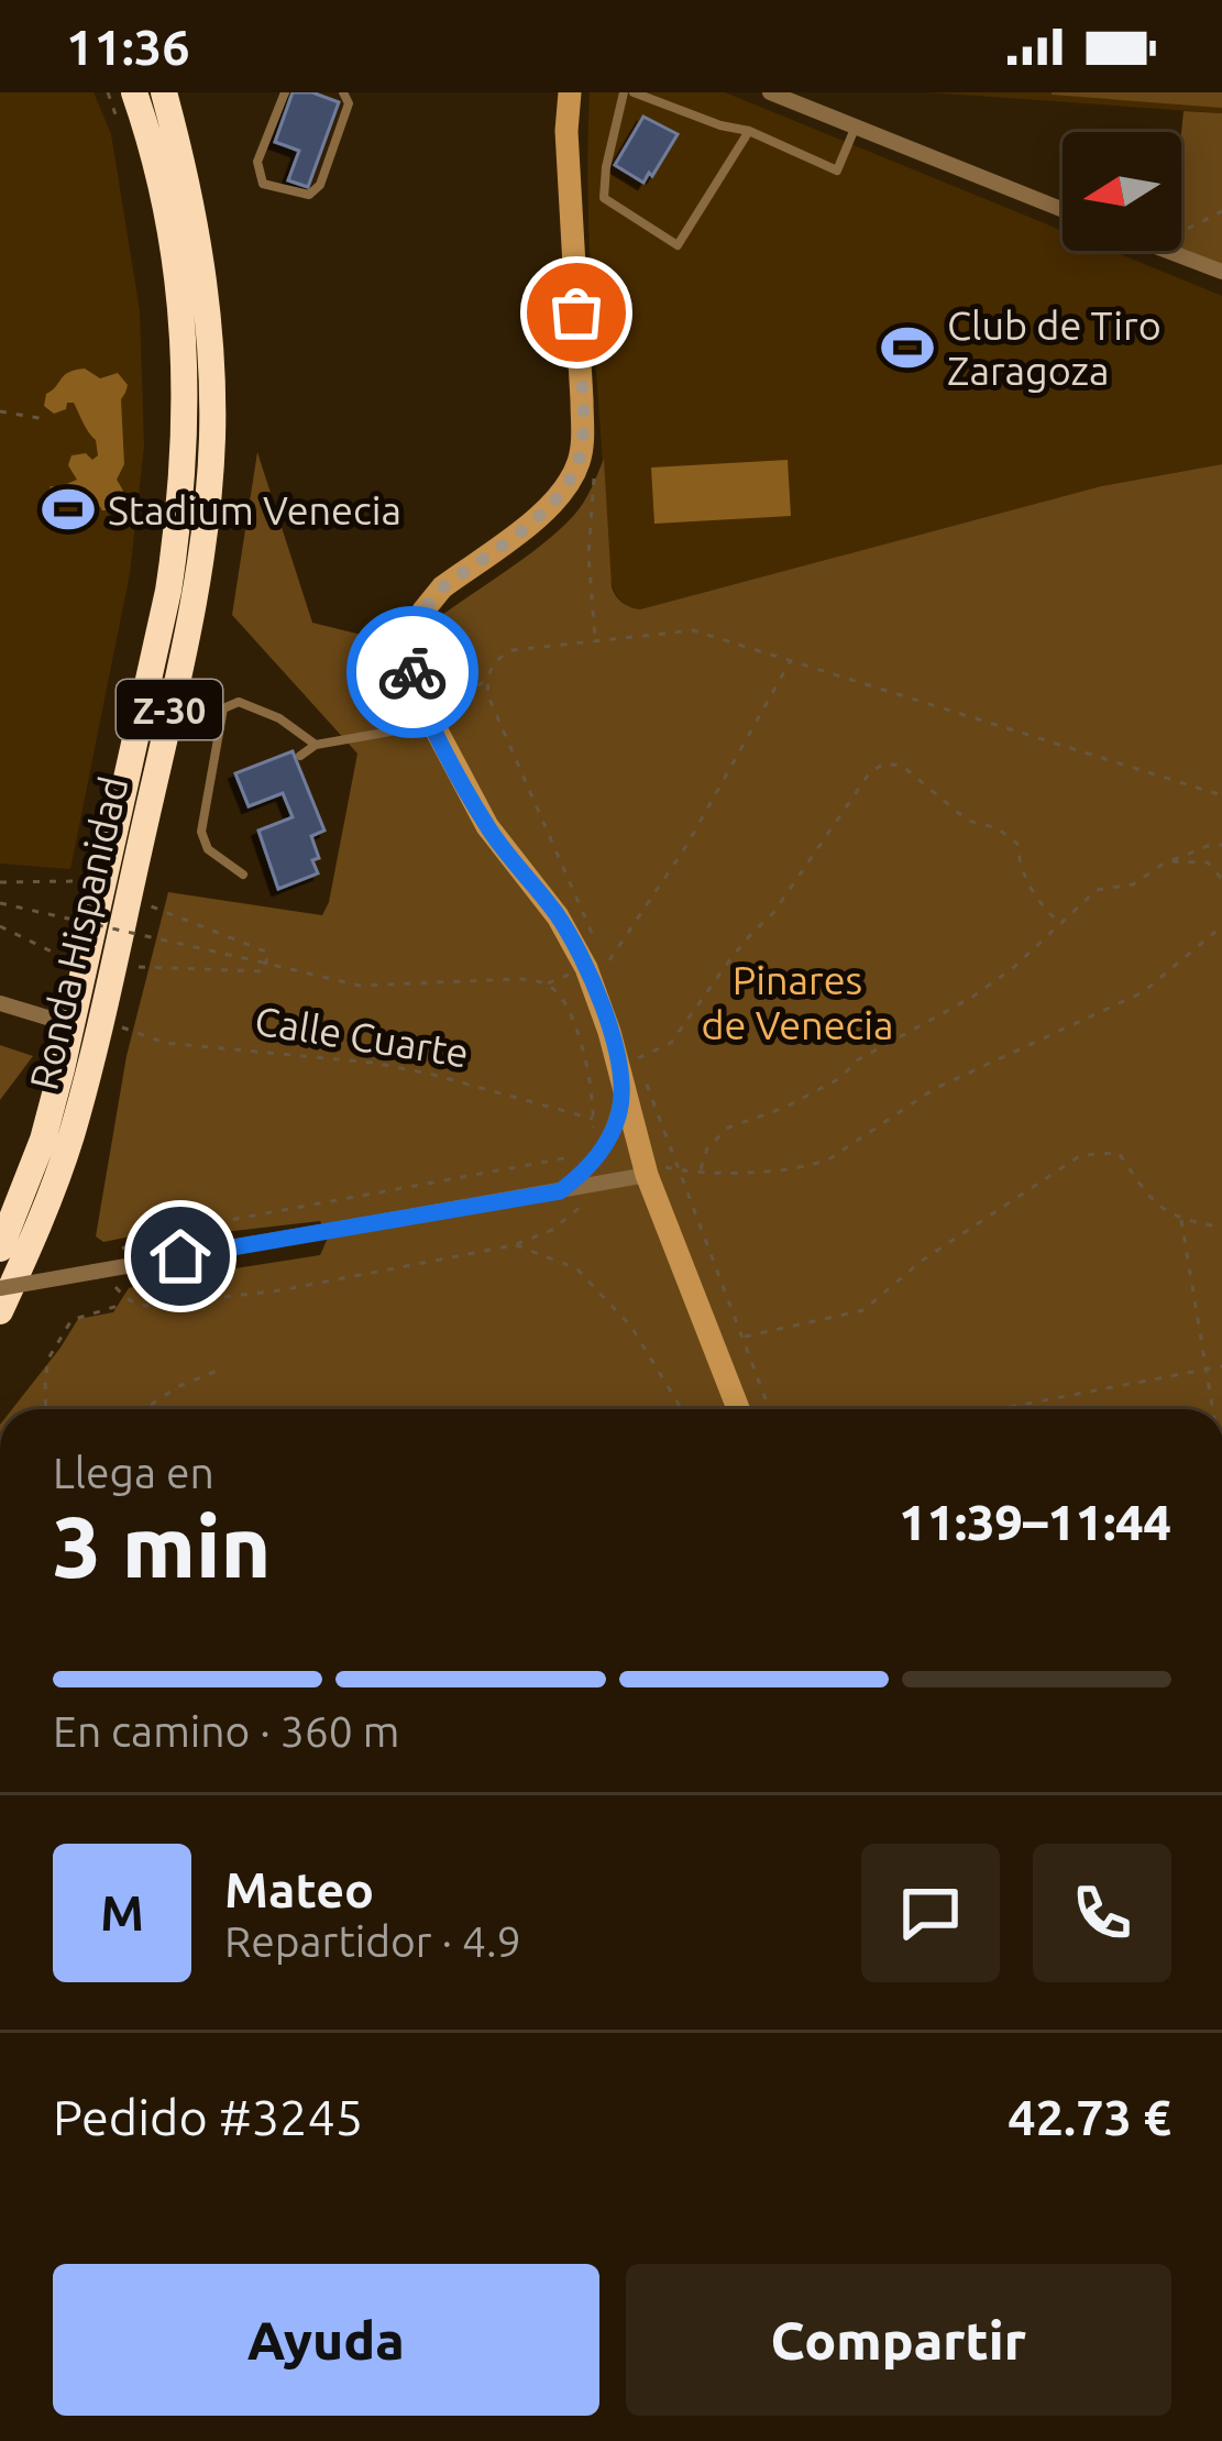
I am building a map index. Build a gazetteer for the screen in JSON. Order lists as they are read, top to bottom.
{
  "streets": {
    "highway": ["Z-30", "Ronda Hispanidad"],
    "path": ["Calle Cuarte"]
  },
  "crossings": [
    ["Ronda Hispanidad", "Calle Cuarte"]
  ],
  "parks": ["Pinares de Venecia"],
  "places": {
    "sports": ["Club de Tiro Zaragoza", "Stadium Venecia"]
  },
  "north": "left",
  "page": {
    "status": "11:36",
    "heading": ["3 min", "Llega en", "11:39–11:44"],
    "panel": [
      "Mateo",
      "Repartidor · 4.9",
      "Pedido #3245",
      "42.73 €"
    ],
    "bar": "En camino · 360 m",
    "round": "M",
    "buttons": ["Ayuda", "Compartir"]
  }
}
